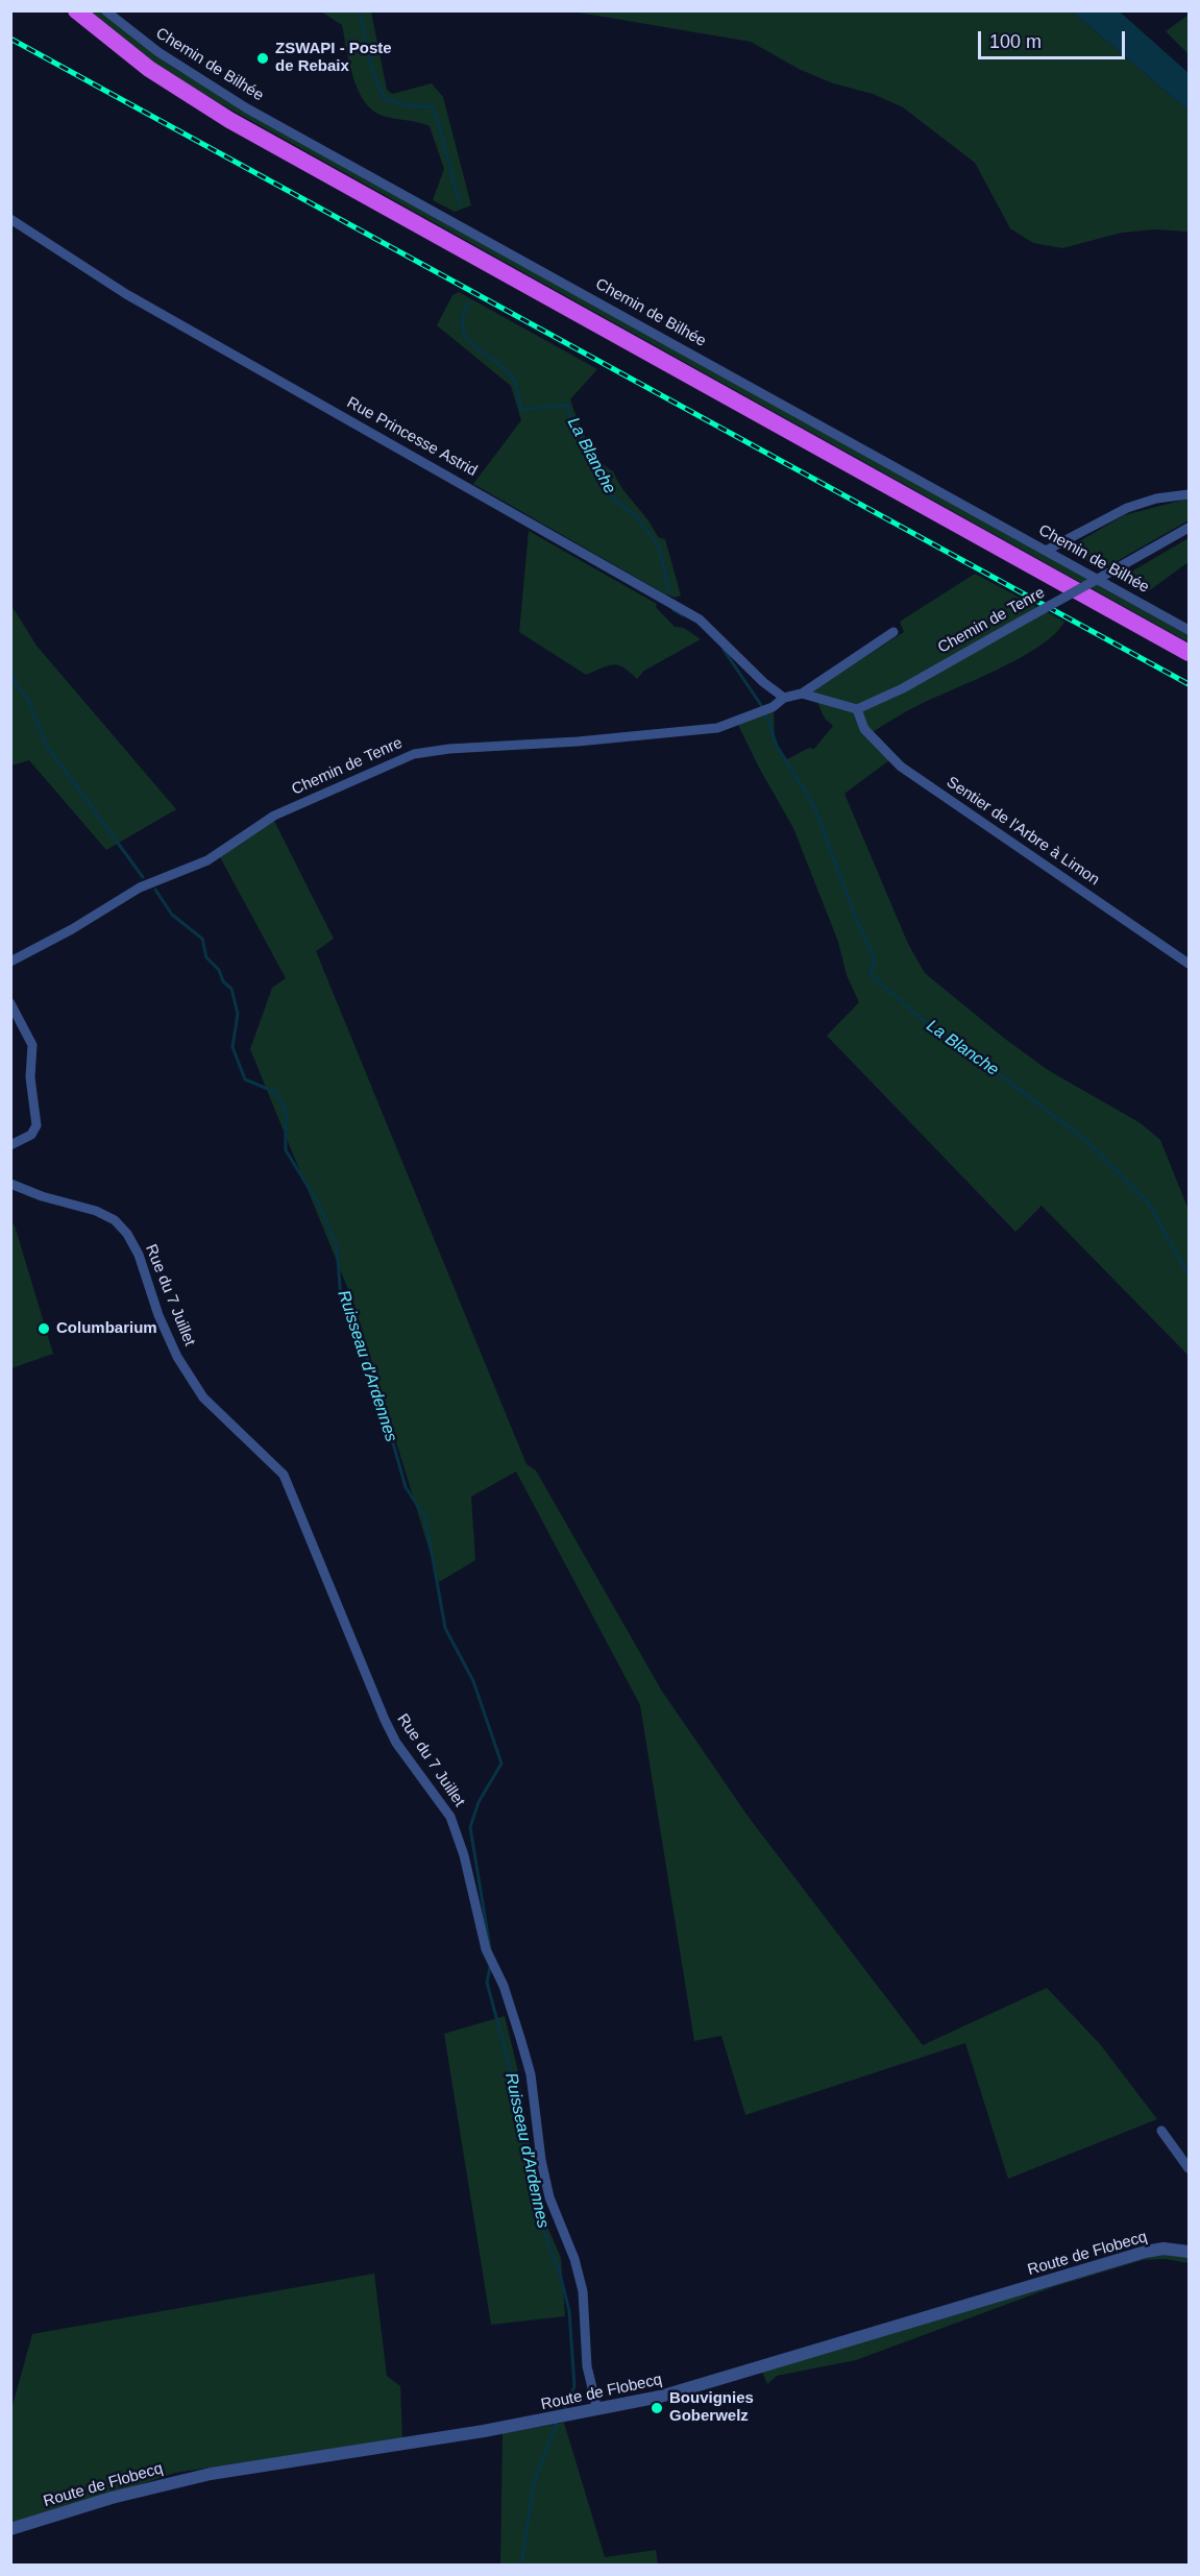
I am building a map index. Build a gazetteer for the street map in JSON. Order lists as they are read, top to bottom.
{
  "streets": {
    "street": [
      "Chemin de Bilhée",
      "Rue Princesse Astrid",
      "Chemin de Tenre",
      "Sentier de l'Arbre à Limon",
      "Rue du 7 Juillet",
      "Route de Flobecq"
    ]
  },
  "crossings": [
    ["Rue Princesse Astrid", "Chemin de Tenre"],
    ["Chemin de Tenre", "Sentier de l'Arbre à Limon"],
    ["Rue du 7 Juillet", "Route de Flobecq"]
  ],
  "water": ["La Blanche", "Ruisseau d'Ardennes"],
  "places": ["ZSWAPI - Poste de Rebaix", "Columbarium", "Bouvignies Goberwelz"],
  "scale_bar": "100 m"
}
